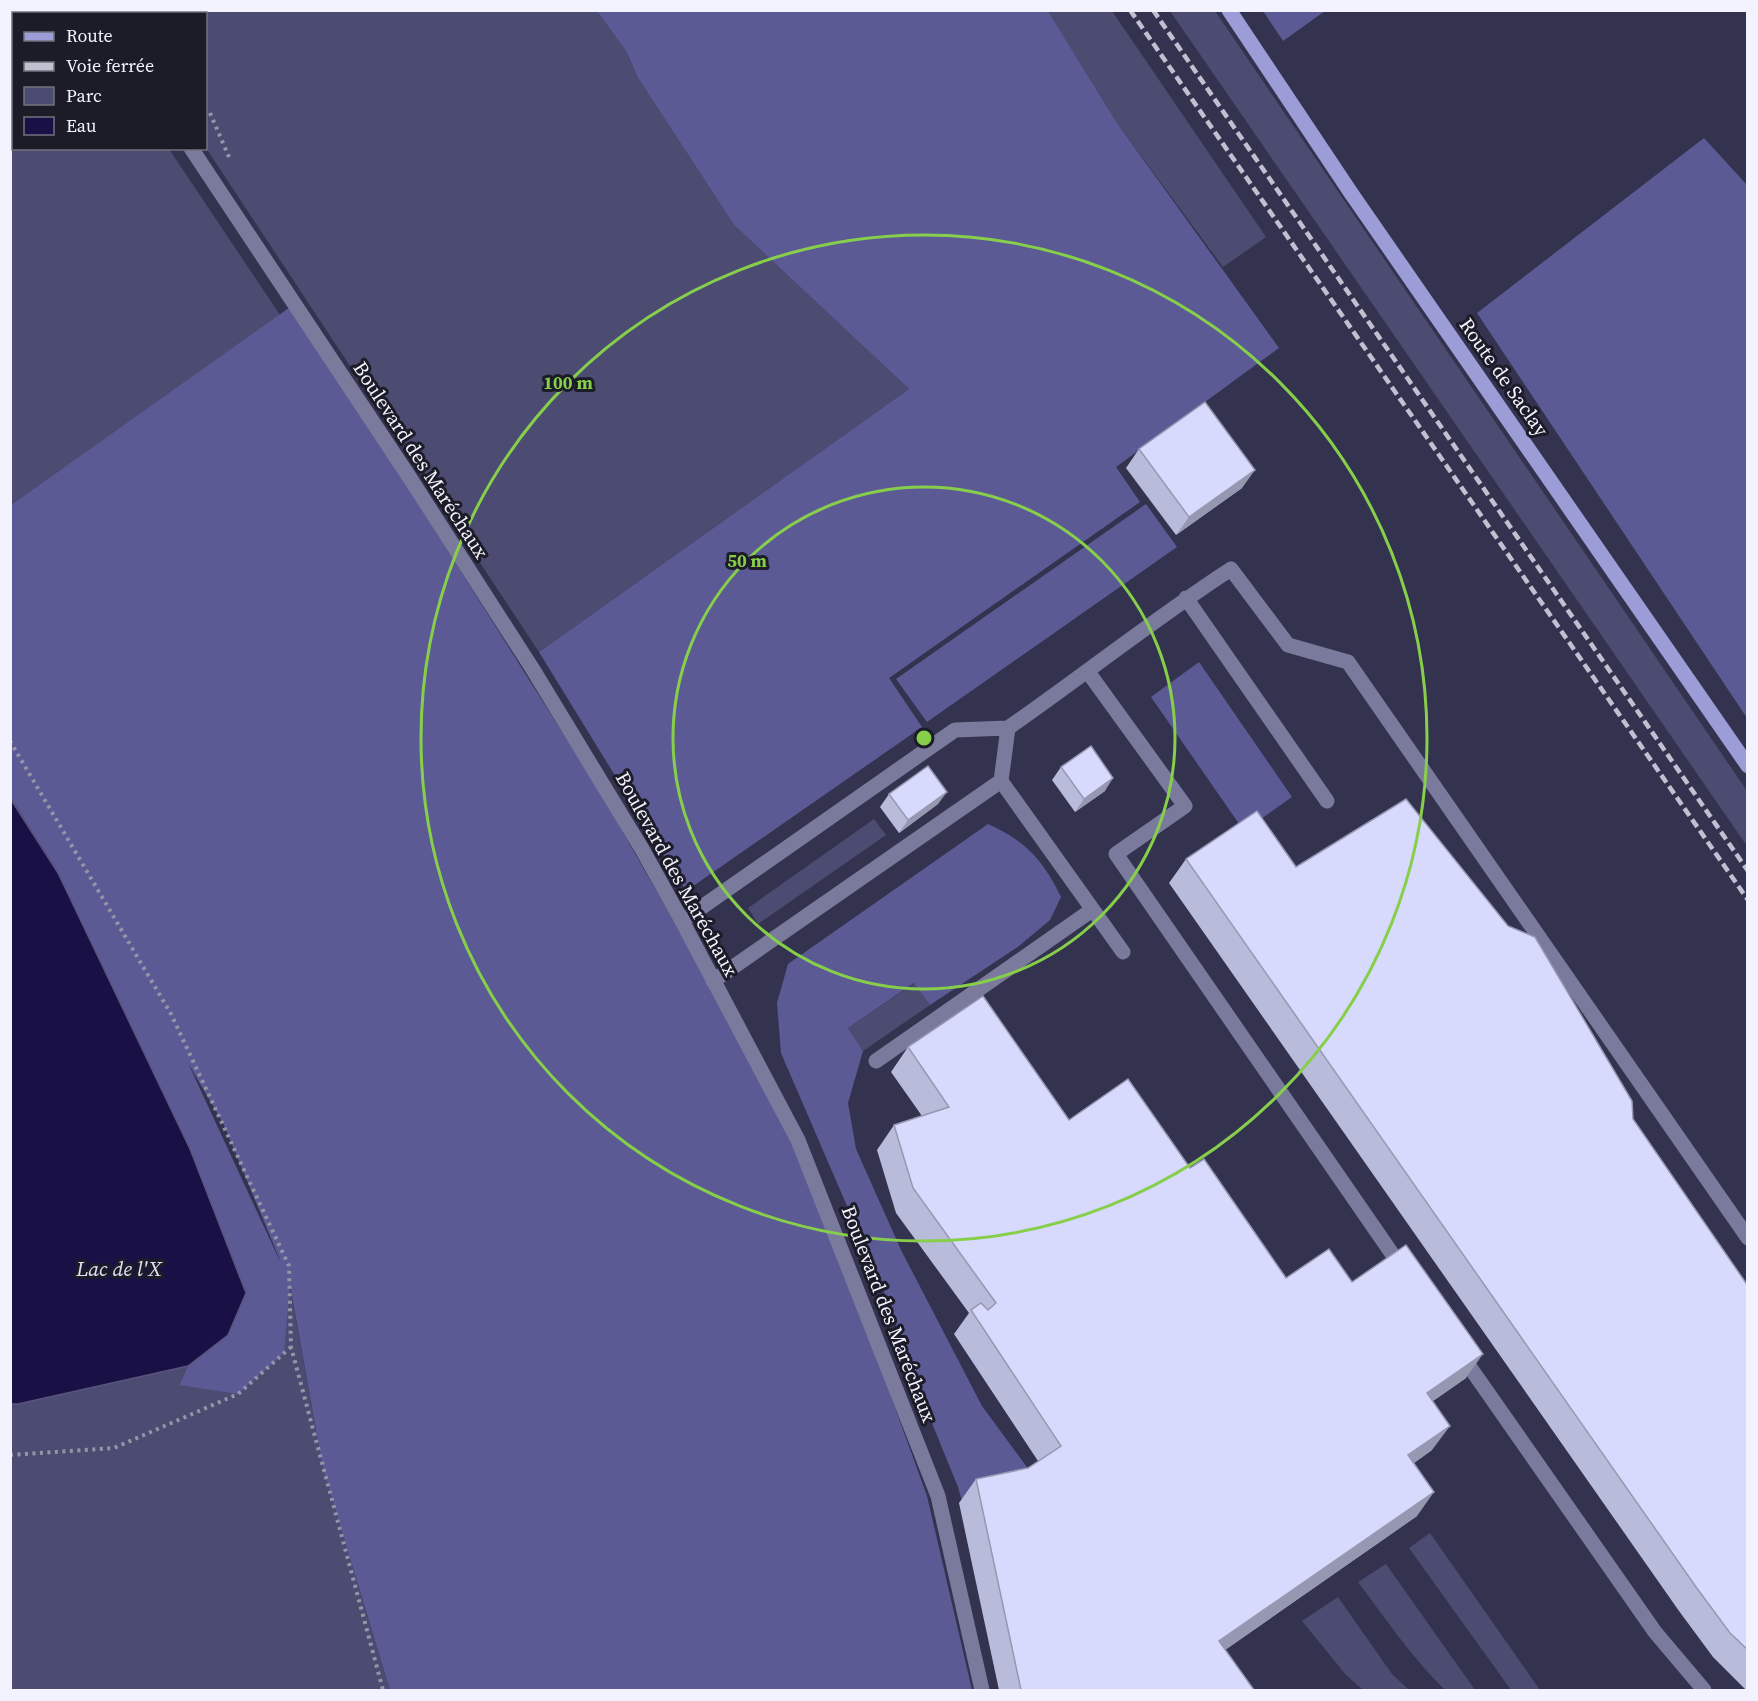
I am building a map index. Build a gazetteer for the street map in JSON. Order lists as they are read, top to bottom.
{
  "streets": {
    "main road": ["Route de Saclay"],
    "lane": ["Boulevard des Maréchaux"]
  },
  "water": ["Lac de l'X"],
  "legend": [
    "Route",
    "Voie ferrée",
    "Parc",
    "Eau"
  ],
  "rings": ["100 m", "50 m"]
}
